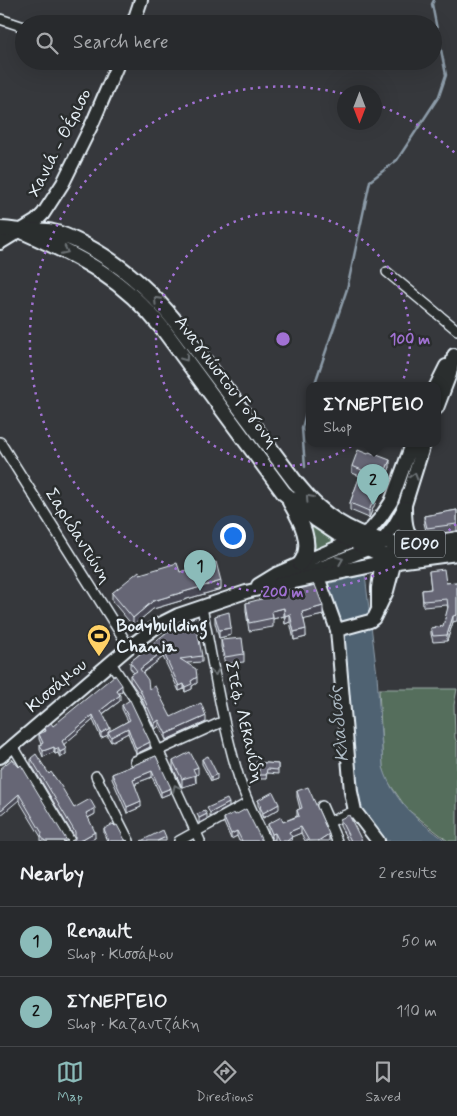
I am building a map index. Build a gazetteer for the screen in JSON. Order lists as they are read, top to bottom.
{
  "streets": {
    "main road": [
      "Χανιά - Θέρισο",
      "Αναγνώστου Γογονή",
      "ΕΟ90",
      "Κισσάμου"
    ],
    "street": ["Σαριδαντώνη", "Στεφ. Λεκανίδη"]
  },
  "crossings": [
    ["Χανιά - Θέρισο", "Αναγνώστου Γογονή"],
    ["Αναγνώστου Γογονή", "ΕΟ90"],
    ["Αναγνώστου Γογονή", "Κισσάμου"],
    ["Σαριδαντώνη", "Κισσάμου"],
    ["ΕΟ90", "Κισσάμου"],
    ["Κισσάμου", "Στεφ. Λεκανίδη"]
  ],
  "one_way": ["Στεφ. Λεκανίδη"],
  "water": ["Κλαδισός"],
  "places": {
    "sports": ["Bodybuilding Chania"]
  },
  "north": "bottom",
  "page": {
    "search": "Search here",
    "popup": ["ΣΥΝΕΡΓΕΙΟ", "Shop"],
    "pins": ["2", "1"],
    "heading": ["Nearby", "2 results"],
    "list": [
      {
        "mark": "1",
        "name": "Renault",
        "note": "Shop · Κισσάμου",
        "value": "50 m"
      },
      {
        "mark": "2",
        "name": "ΣΥΝΕΡΓΕΙΟ",
        "note": "Shop · Καζαντζάκη",
        "value": "110 m"
      }
    ],
    "nav": ["Map", "Directions", "Saved"]
  },
  "rings": ["100 m", "200 m"]
}
